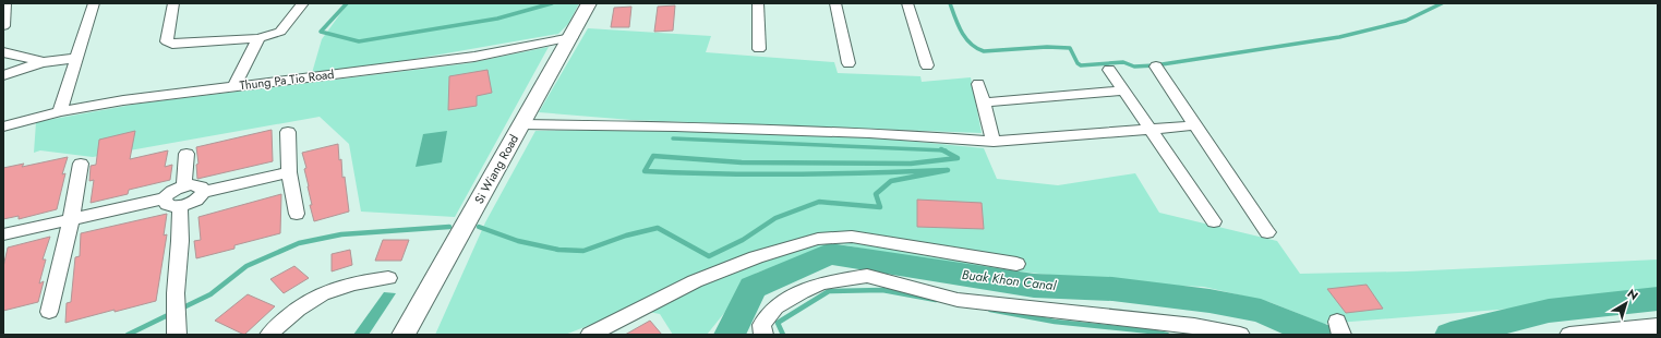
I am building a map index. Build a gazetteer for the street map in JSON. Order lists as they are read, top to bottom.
{
  "streets": {
    "main road": ["Si Wiang Road"],
    "street": ["Thung Pa Tio Road"]
  },
  "crossings": [
    ["Thung Pa Tio Road", "Si Wiang Road"]
  ],
  "water": ["Buak Khon Canal"],
  "north": "top right"
}
